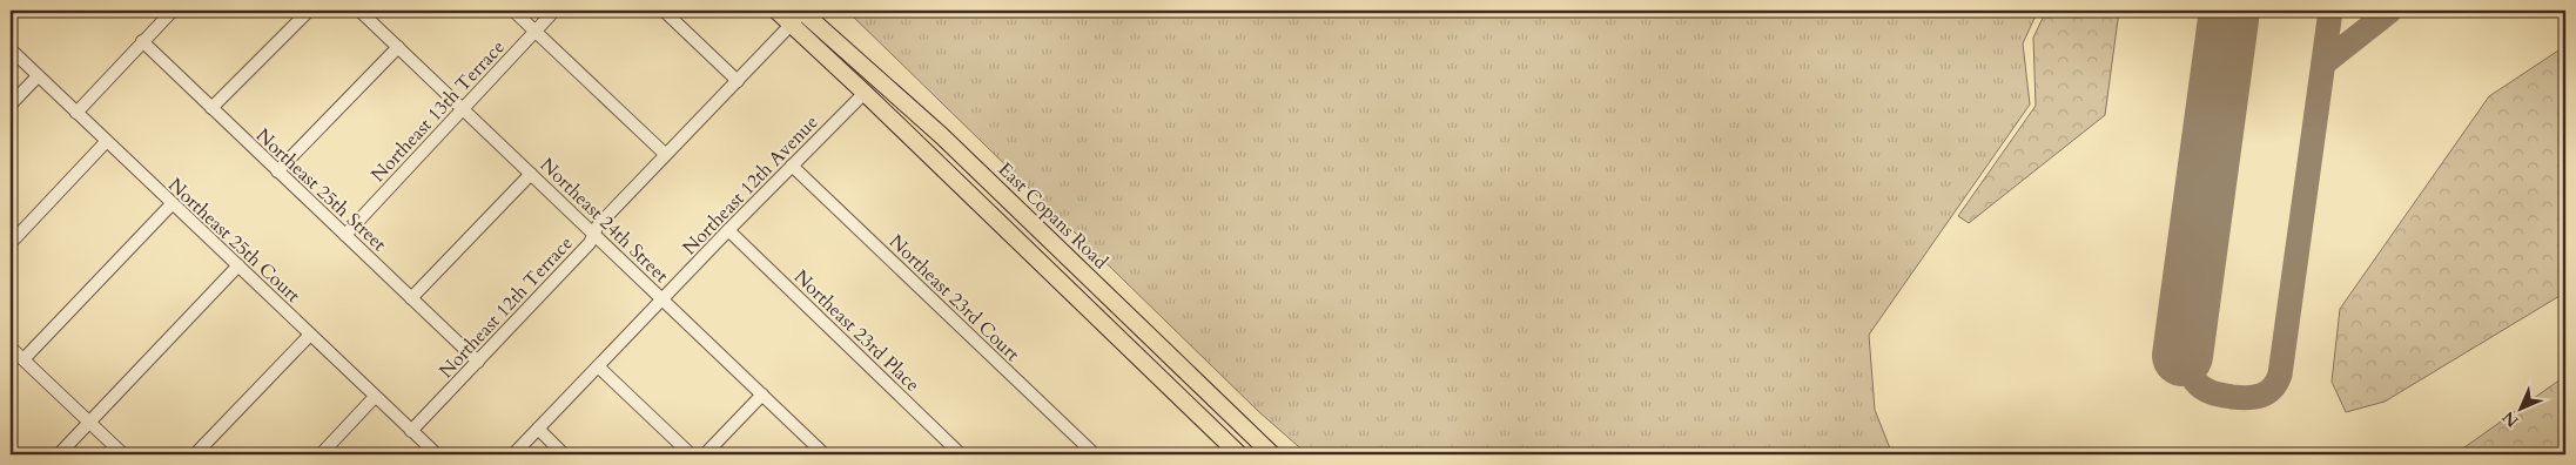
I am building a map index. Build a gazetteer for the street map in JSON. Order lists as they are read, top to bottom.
{
  "streets": {
    "main road": ["East Copans Road"],
    "street": [
      "Northeast 13th Terrace",
      "Northeast 12th Avenue",
      "Northeast 25th Street",
      "Northeast 24th Street",
      "Northeast 25th Court",
      "Northeast 23rd Court",
      "Northeast 12th Terrace",
      "Northeast 23rd Place"
    ]
  },
  "crossings": [
    ["Northeast 13th Terrace", "Northeast 25th Street"],
    ["Northeast 13th Terrace", "Northeast 24th Street"],
    ["Northeast 12th Avenue", "Northeast 24th Street"],
    ["Northeast 12th Avenue", "Northeast 23rd Court"],
    ["Northeast 12th Avenue", "Northeast 23rd Place"],
    ["Northeast 25th Street", "Northeast 12th Terrace"],
    ["East Copans Road", "Northeast 12th Terrace"],
    ["Northeast 24th Street", "Northeast 12th Terrace"],
    ["Northeast 25th Court", "Northeast 12th Terrace"]
  ],
  "north": "bottom left"
}
